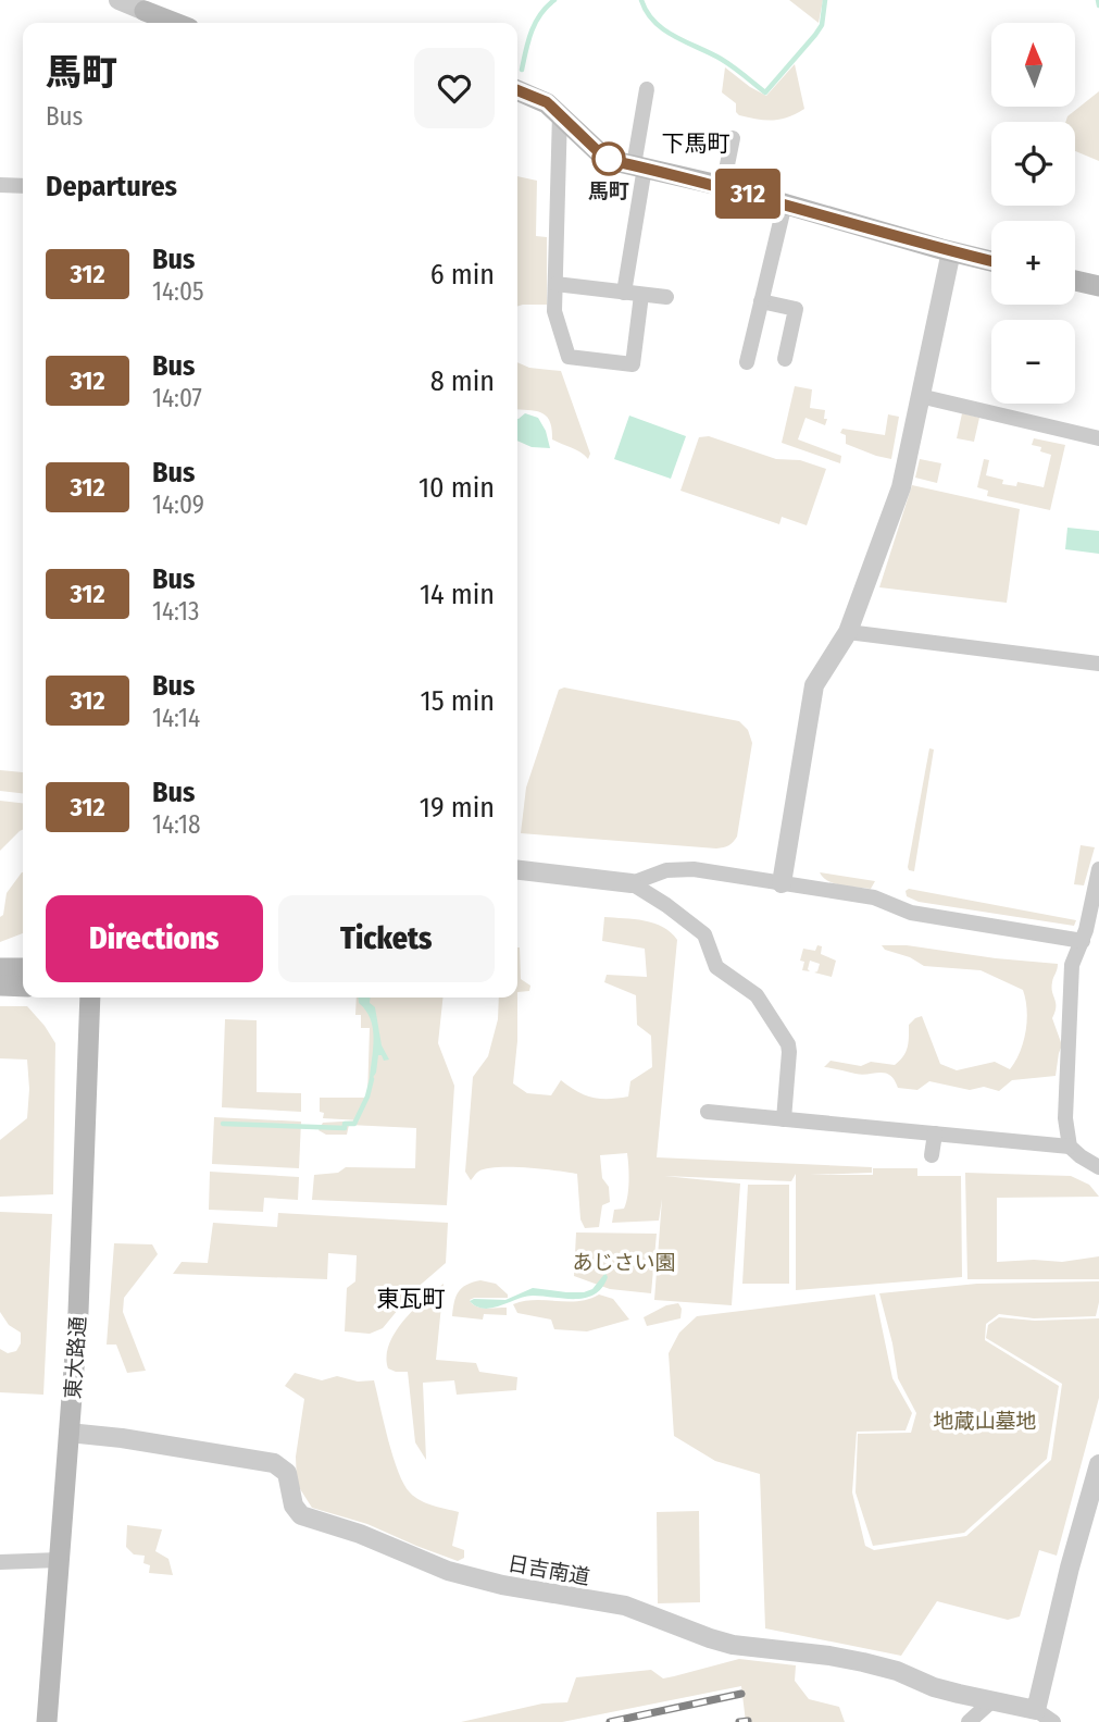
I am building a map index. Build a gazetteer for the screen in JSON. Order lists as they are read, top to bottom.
{
  "streets": {
    "main road": ["東大路通"],
    "street": ["日吉南道"]
  },
  "crossings": [
    ["東大路通", "日吉南道"]
  ],
  "districts": ["下馬町", "東瓦町"],
  "parks": ["あじさい園", "地蔵山墓地"],
  "places": ["馬町"],
  "lines": ["bus line 312"],
  "north": "top",
  "page": {
    "on_map": "312",
    "map_buttons": ["+", "−"],
    "heading": [
      ["馬町", "Bus"],
      "Departures"
    ],
    "list": [
      {
        "mark": "312",
        "name": "Bus",
        "note": "14:05",
        "value": "6 min"
      },
      {
        "mark": "312",
        "name": "Bus",
        "note": "14:07",
        "value": "8 min"
      },
      {
        "mark": "312",
        "name": "Bus",
        "note": "14:09",
        "value": "10 min"
      },
      {
        "mark": "312",
        "name": "Bus",
        "note": "14:13",
        "value": "14 min"
      },
      {
        "mark": "312",
        "name": "Bus",
        "note": "14:14",
        "value": "15 min"
      },
      {
        "mark": "312",
        "name": "Bus",
        "note": "14:18",
        "value": "19 min"
      }
    ],
    "buttons": ["Directions", "Tickets"]
  }
}
